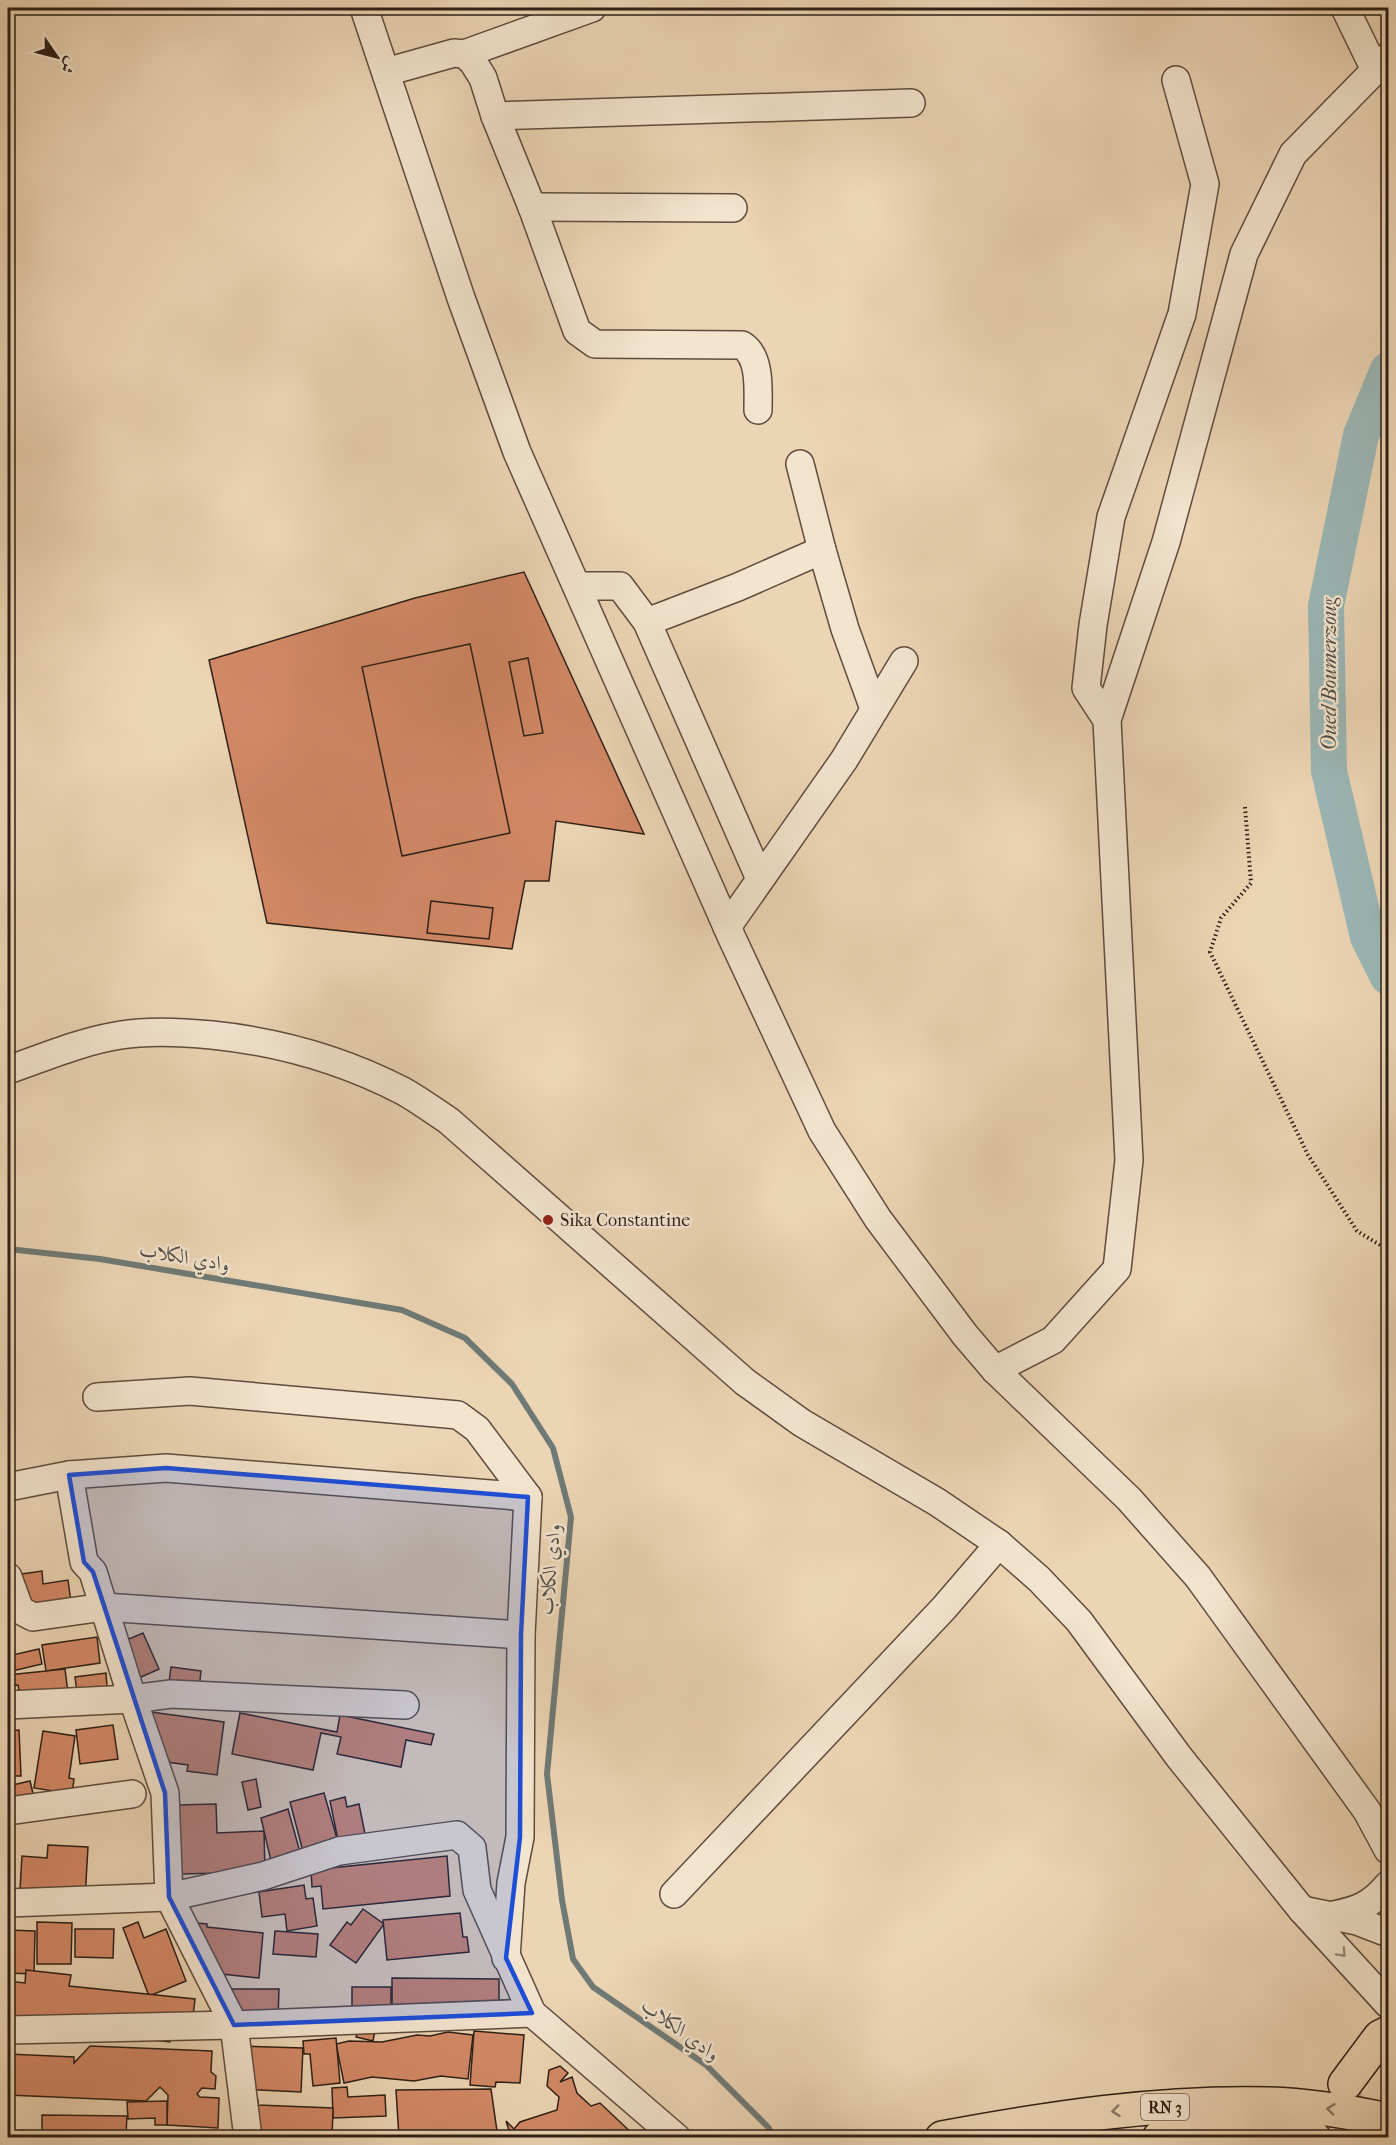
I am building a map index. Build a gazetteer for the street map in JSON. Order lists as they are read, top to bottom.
{
  "streets": {
    "highway": ["RN 3"]
  },
  "water": ["Oued Boumerzoug", "وادي الكلاب"],
  "places": ["Sika Constantine"],
  "north": "bottom right"
}
